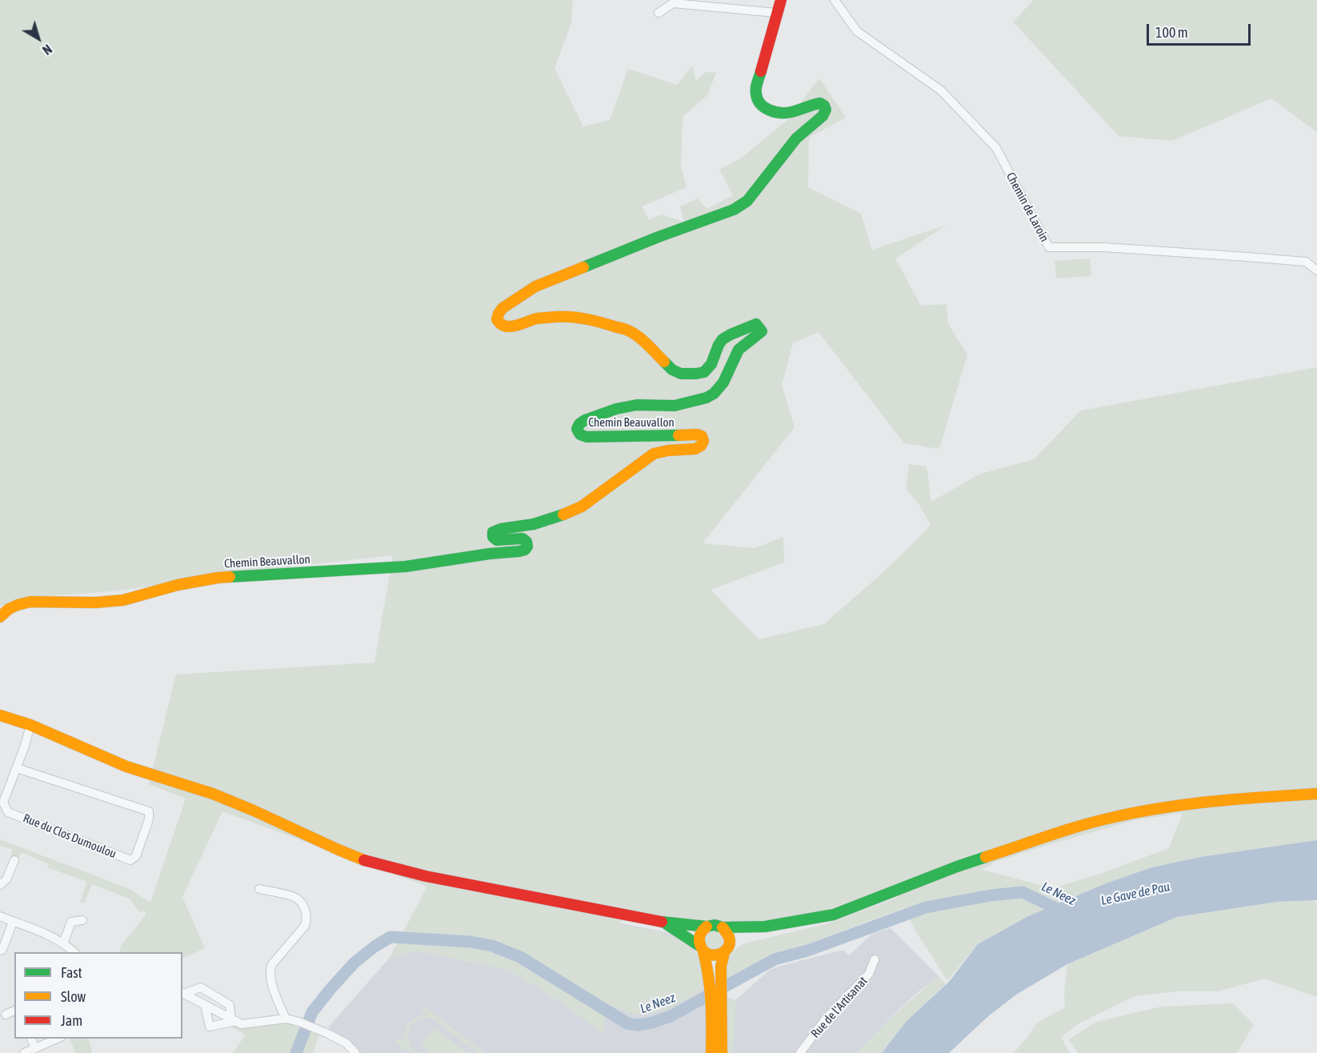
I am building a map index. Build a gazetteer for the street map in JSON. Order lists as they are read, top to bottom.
{
  "streets": {
    "street": [
      "Chemin de Laroin",
      "Chemin Beauvallon",
      "Rue du Clos Dumoulou",
      "Rue de l'Artisanat"
    ]
  },
  "water": ["Le Neez", "Le Gave de Pau"],
  "legend": ["Fast", "Slow", "Jam"],
  "scale_bar": "100 m",
  "north": "bottom right"
}
